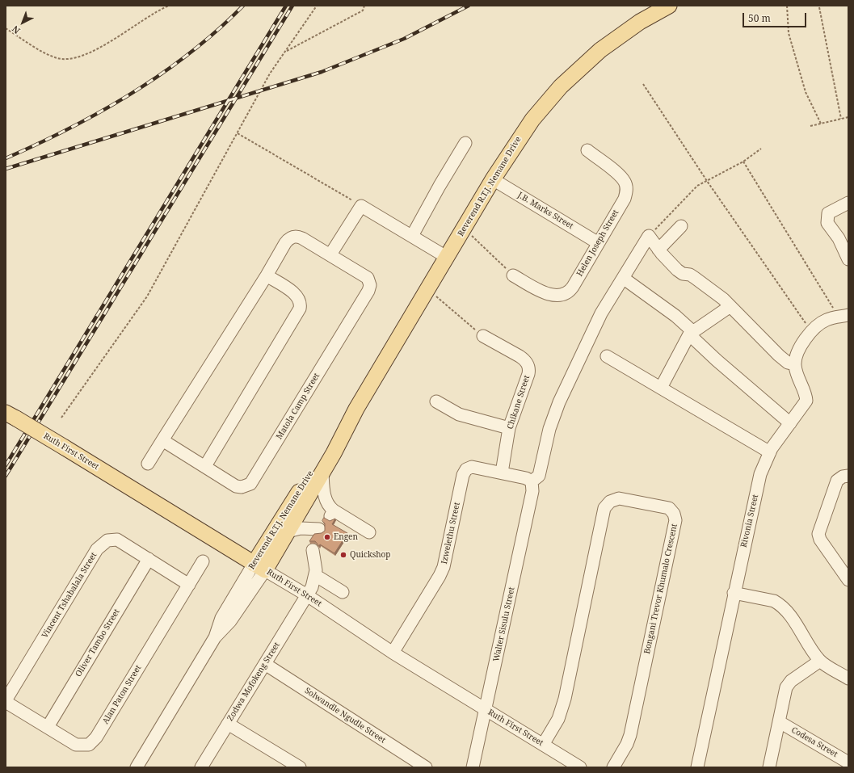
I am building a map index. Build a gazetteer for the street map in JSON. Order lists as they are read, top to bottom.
{
  "streets": {
    "main road": ["Reverend R.T.J. Nemane Drive", "Ruth First Street"],
    "street": [
      "J.B. Marks Street",
      "Helen Joseph Street",
      "Chikane Street",
      "Matola Camp Street",
      "Rivonia Street",
      "Izwelethu Street",
      "Bongani Trevor Khumalo Crescent",
      "Vincent Tshabalala Street",
      "Walter Sisulu Street",
      "Oliver Tambo Street",
      "Zodwa Mofokeng Street",
      "Alan Paton Street",
      "Solwandle Ngudle Street",
      "Codesa Street"
    ]
  },
  "crossings": [
    ["Reverend R.T.J. Nemane Drive", "J.B. Marks Street"],
    ["Reverend R.T.J. Nemane Drive", "Ruth First Street"],
    ["J.B. Marks Street", "Helen Joseph Street"],
    ["Chikane Street", "Izwelethu Street"],
    ["Ruth First Street", "Izwelethu Street"],
    ["Ruth First Street", "Bongani Trevor Khumalo Crescent"],
    ["Ruth First Street", "Walter Sisulu Street"],
    ["Ruth First Street", "Zodwa Mofokeng Street"],
    ["Izwelethu Street", "Walter Sisulu Street"],
    ["Vincent Tshabalala Street", "Oliver Tambo Street"],
    ["Vincent Tshabalala Street", "Alan Paton Street"],
    ["Oliver Tambo Street", "Alan Paton Street"],
    ["Zodwa Mofokeng Street", "Solwandle Ngudle Street"]
  ],
  "places": ["Engen", "Quickshop"],
  "scale_bar": "50 m",
  "north": "bottom left"
}
